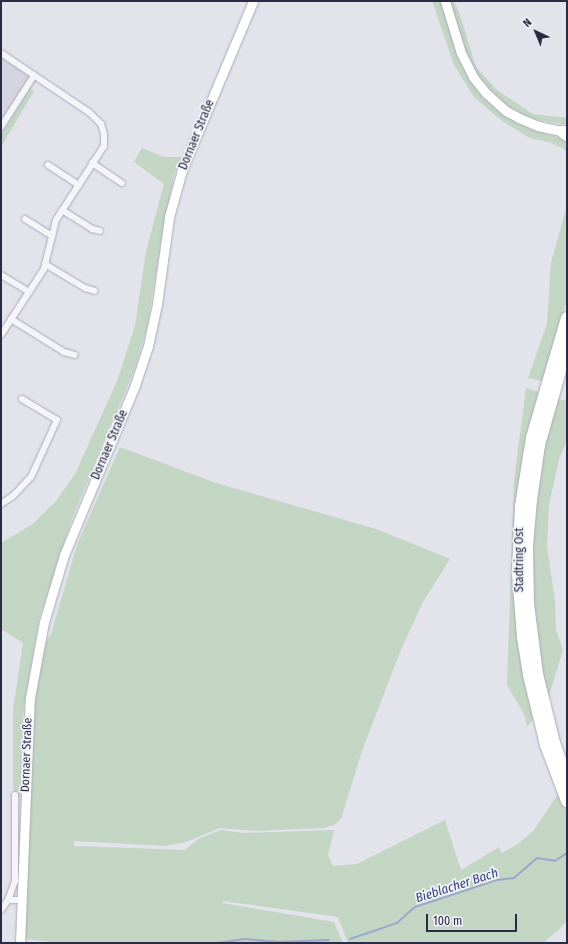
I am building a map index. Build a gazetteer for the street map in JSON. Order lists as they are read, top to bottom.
{
  "streets": {
    "highway": ["Stadtring Ost"],
    "main road": ["Dornaer Straße"]
  },
  "water": ["Bieblacher Bach"],
  "scale_bar": "100 m",
  "north": "top left"
}
